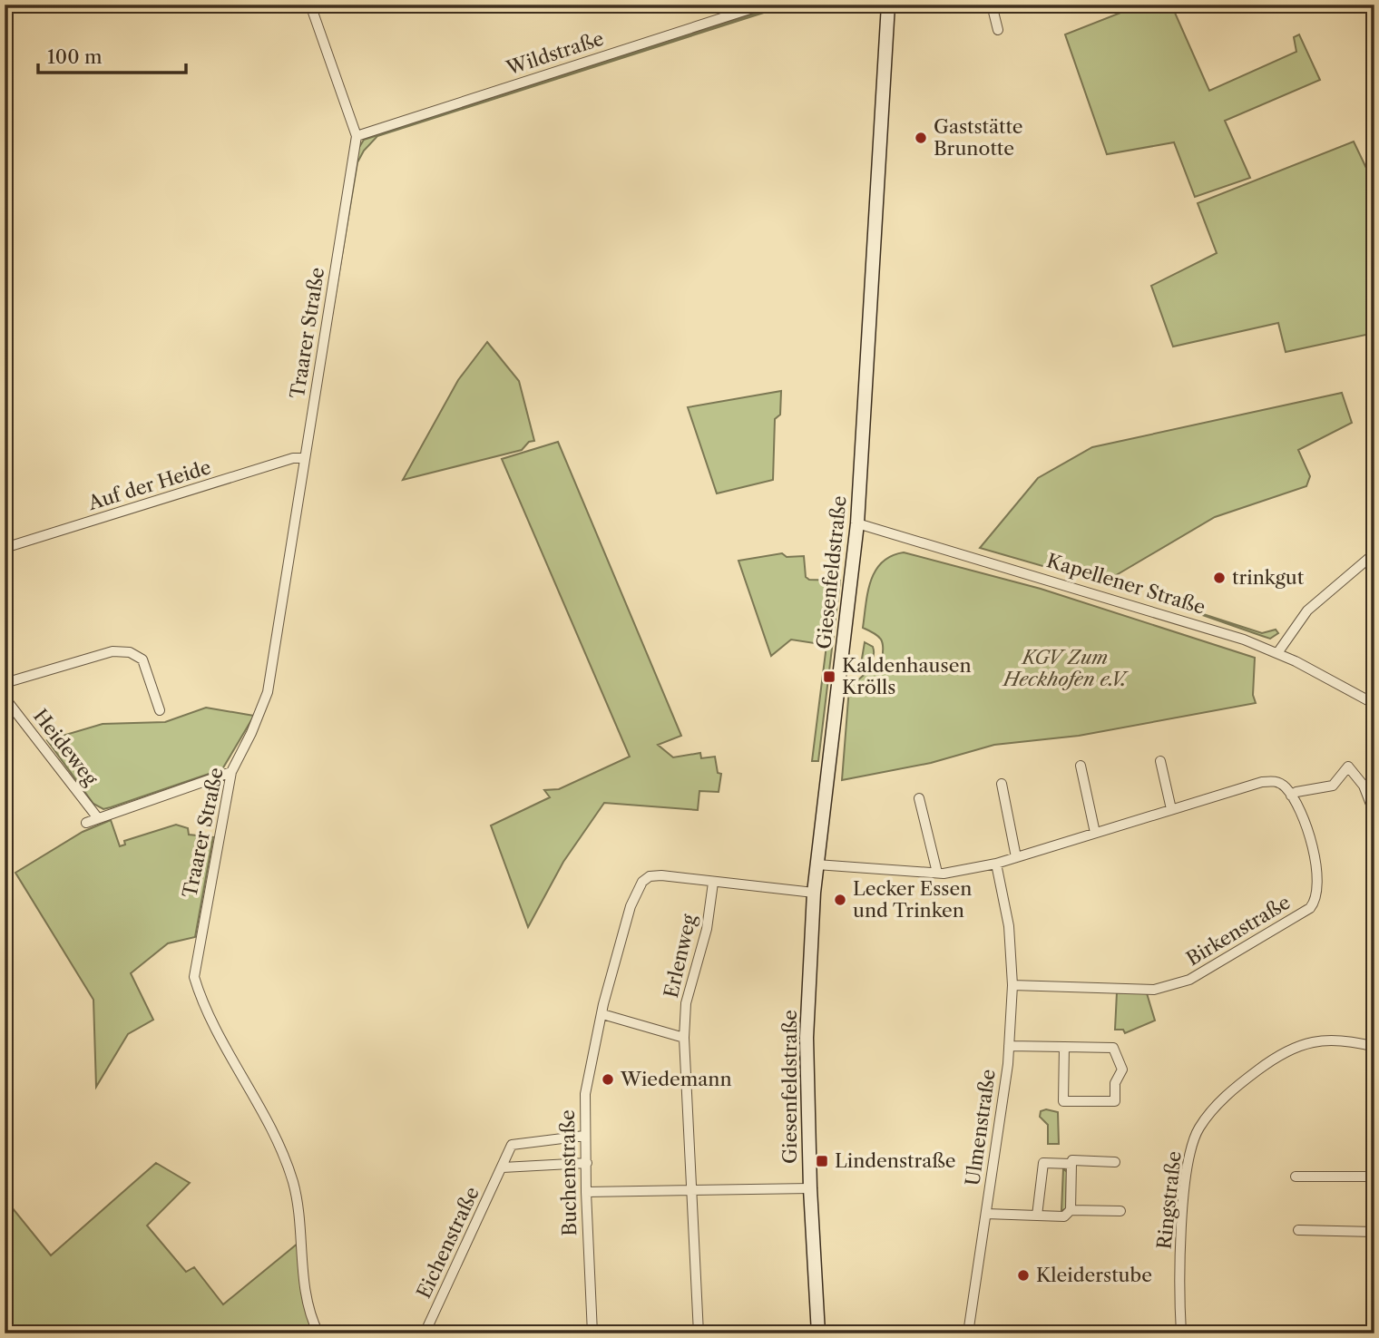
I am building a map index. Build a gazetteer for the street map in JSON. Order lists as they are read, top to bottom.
{
  "streets": {
    "main road": ["Giesenfeldstraße"],
    "street": [
      "Wildstraße",
      "Traarer Straße",
      "Auf der Heide",
      "Kapellener Straße",
      "Heideweg",
      "Birkenstraße",
      "Erlenweg",
      "Ulmenstraße",
      "Buchenstraße",
      "Ringstraße",
      "Eichenstraße"
    ]
  },
  "crossings": [
    ["Wildstraße", "Traarer Straße"],
    ["Traarer Straße", "Auf der Heide"],
    ["Giesenfeldstraße", "Kapellener Straße"],
    ["Giesenfeldstraße", "Buchenstraße"],
    ["Birkenstraße", "Ulmenstraße"],
    ["Erlenweg", "Buchenstraße"],
    ["Buchenstraße", "Eichenstraße"]
  ],
  "parks": ["KGV Zum Heckhofen e.V."],
  "places": {
    "other": [
      "Gaststätte Brunotte",
      "trinkgut",
      "Lecker Essen und Trinken",
      "Wiedemann",
      "Kleiderstube"
    ],
    "transit": ["Kaldenhausen Krölls", "Lindenstraße"]
  },
  "scale_bar": "100 m"
}
